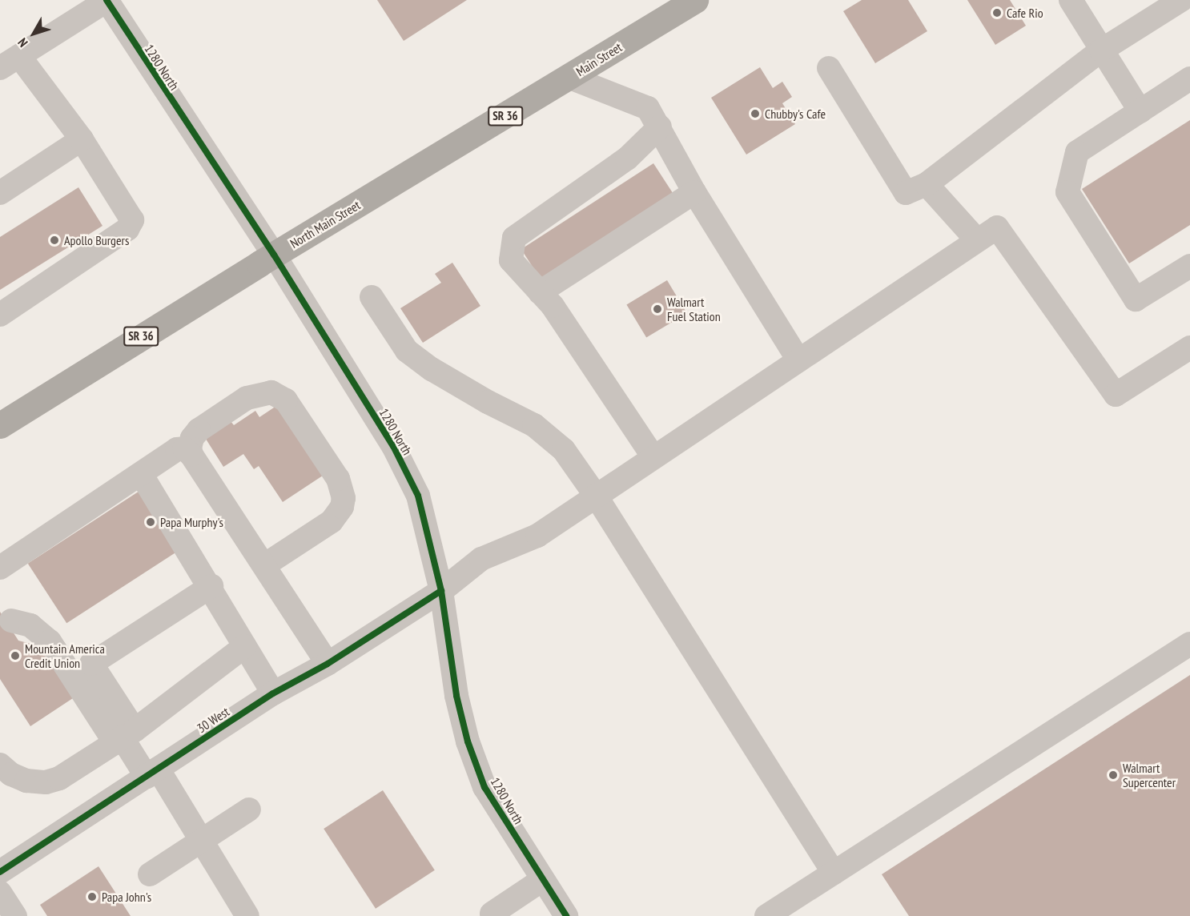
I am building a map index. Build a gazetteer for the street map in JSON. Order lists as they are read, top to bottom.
{
  "streets": {
    "highway": ["Main Street", "SR 36", "North Main Street"],
    "street": ["1280 North", "30 West"]
  },
  "crossings": [
    ["Main Street", "North Main Street"],
    ["1280 North", "North Main Street"],
    ["1280 North", "30 West"]
  ],
  "places": [
    "Cafe Rio",
    "Chubby's Cafe",
    "Apollo Burgers",
    "Walmart Fuel Station",
    "Papa Murphy's",
    "Mountain America Credit Union",
    "Walmart Supercenter",
    "Papa John's"
  ],
  "north": "bottom left"
}
